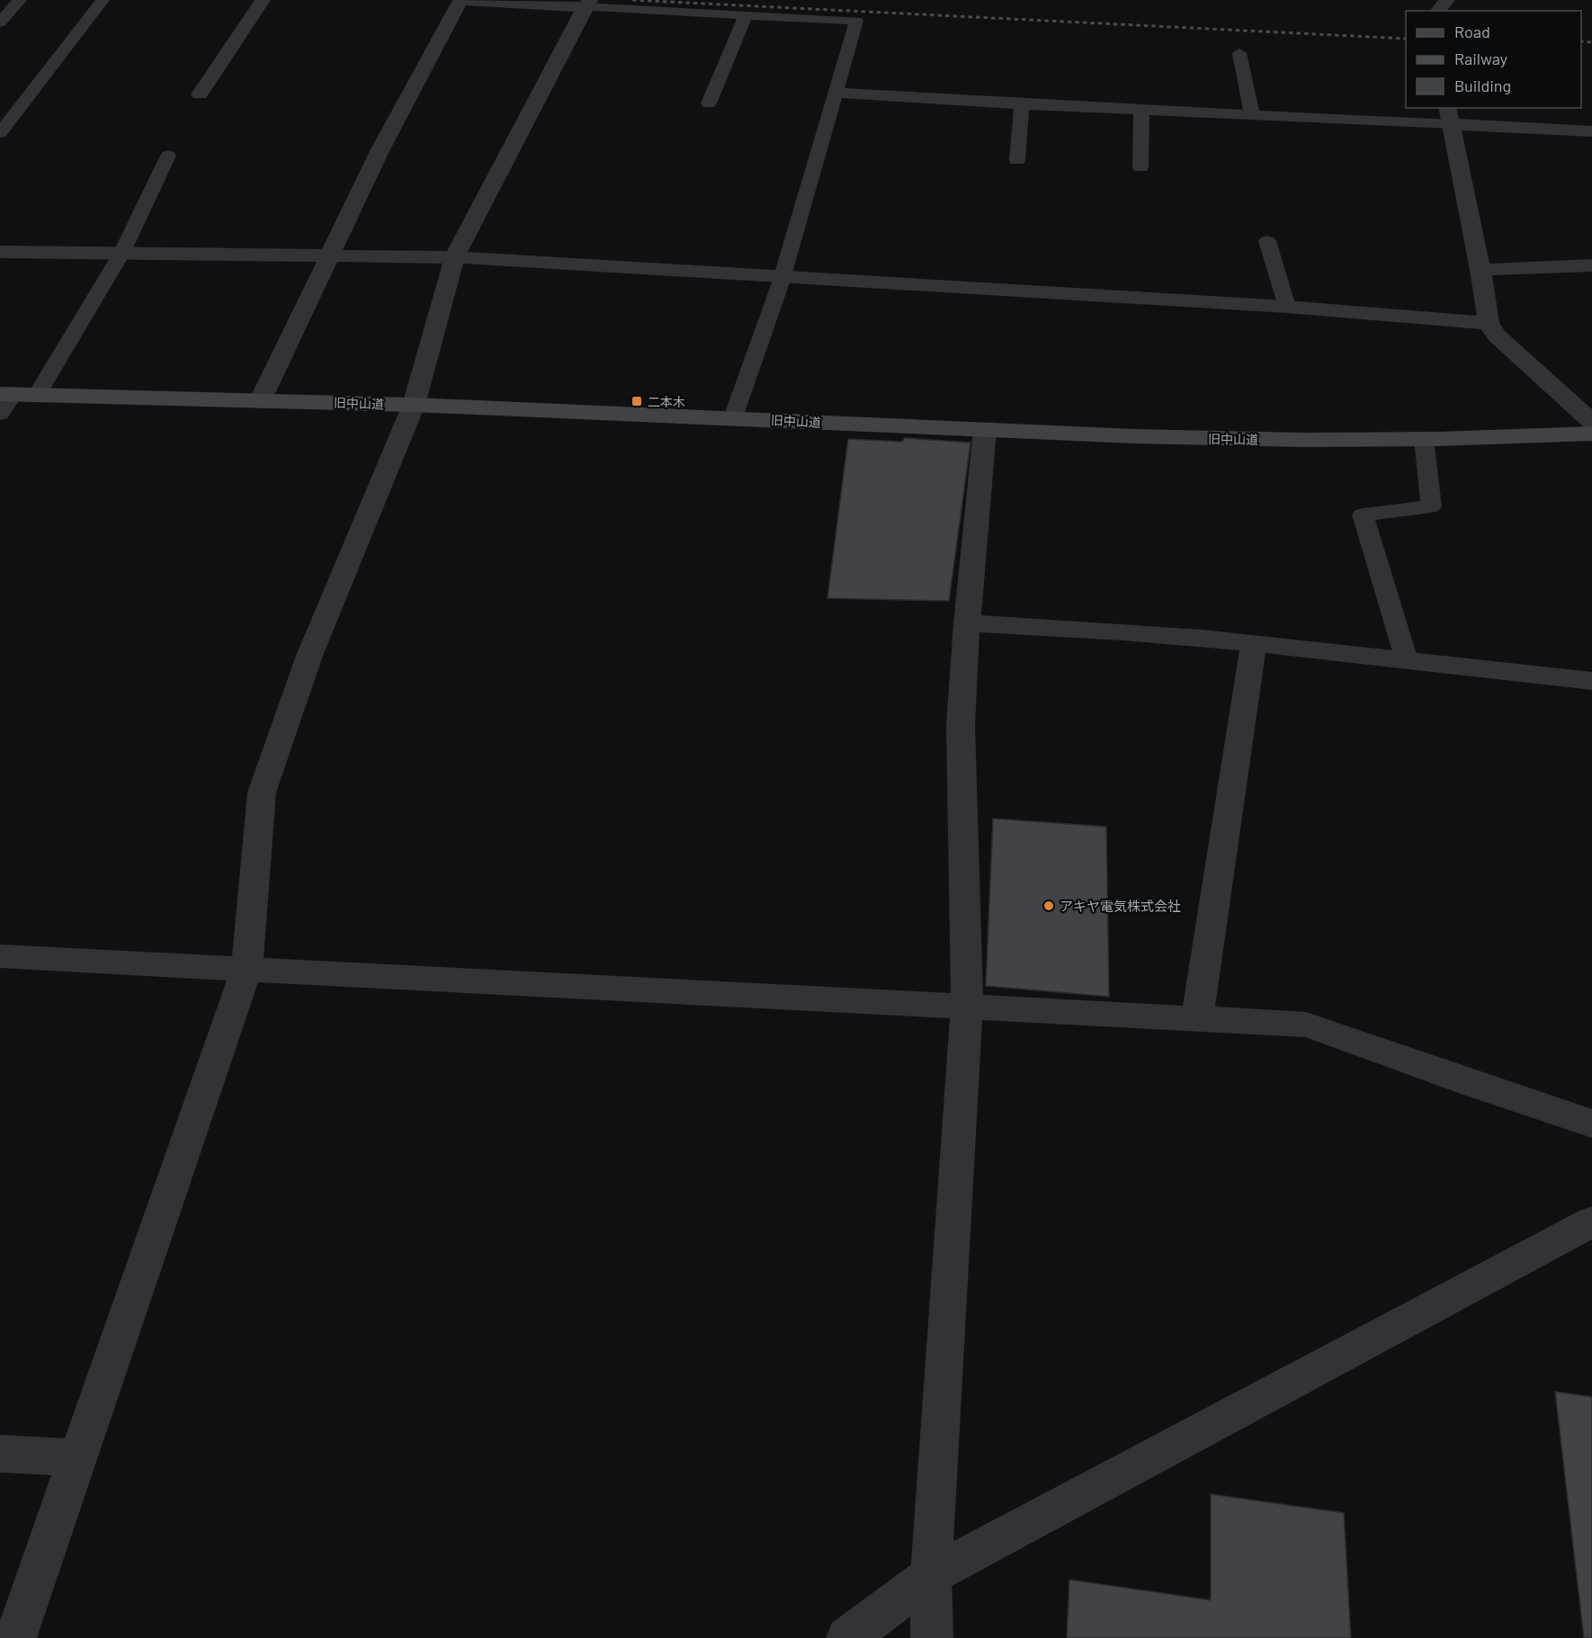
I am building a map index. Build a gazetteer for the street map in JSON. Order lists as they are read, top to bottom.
{
  "streets": {
    "main road": ["旧中山道"]
  },
  "places": {
    "transit": ["二本木"],
    "other": ["アキヤ電気株式会社"]
  },
  "legend": ["Road", "Railway", "Building"]
}
